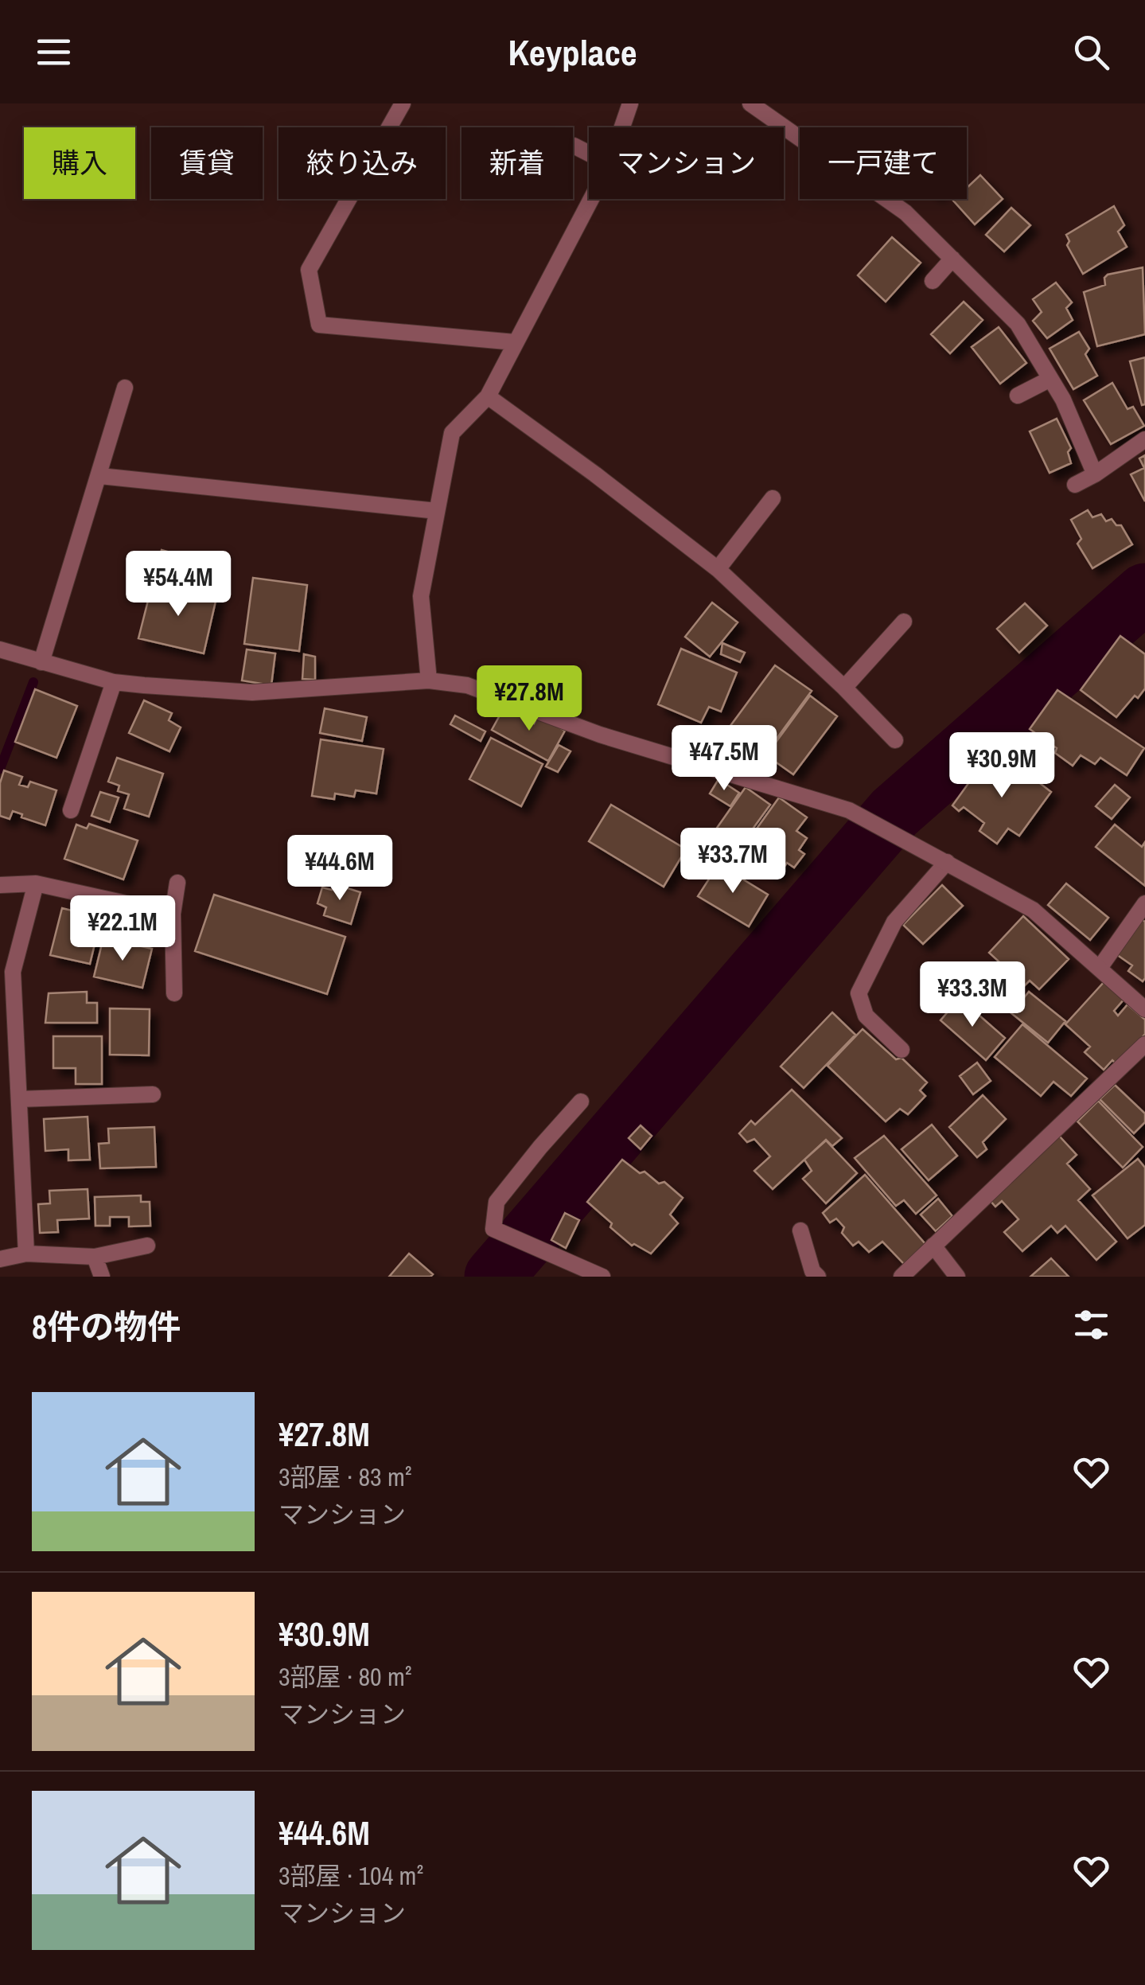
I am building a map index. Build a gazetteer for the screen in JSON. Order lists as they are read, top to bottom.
{
  "page": {
    "header": "Keyplace",
    "chip": [
      "購入",
      "賃貸",
      "絞り込み",
      "新着",
      "マンション",
      "一戸建て"
    ],
    "price": [
      "¥54.4M",
      "¥27.8M",
      "¥47.5M",
      "¥30.9M",
      "¥33.7M",
      "¥44.6M",
      "¥22.1M",
      "¥33.3M"
    ],
    "heading": "8件の物件",
    "list": [
      {
        "name": "¥27.8M",
        "note": "3部屋 · 83 m² · マンション"
      },
      {
        "name": "¥30.9M",
        "note": "3部屋 · 80 m² · マンション"
      },
      {
        "name": "¥44.6M",
        "note": "3部屋 · 104 m² · マンション"
      }
    ]
  }
}
